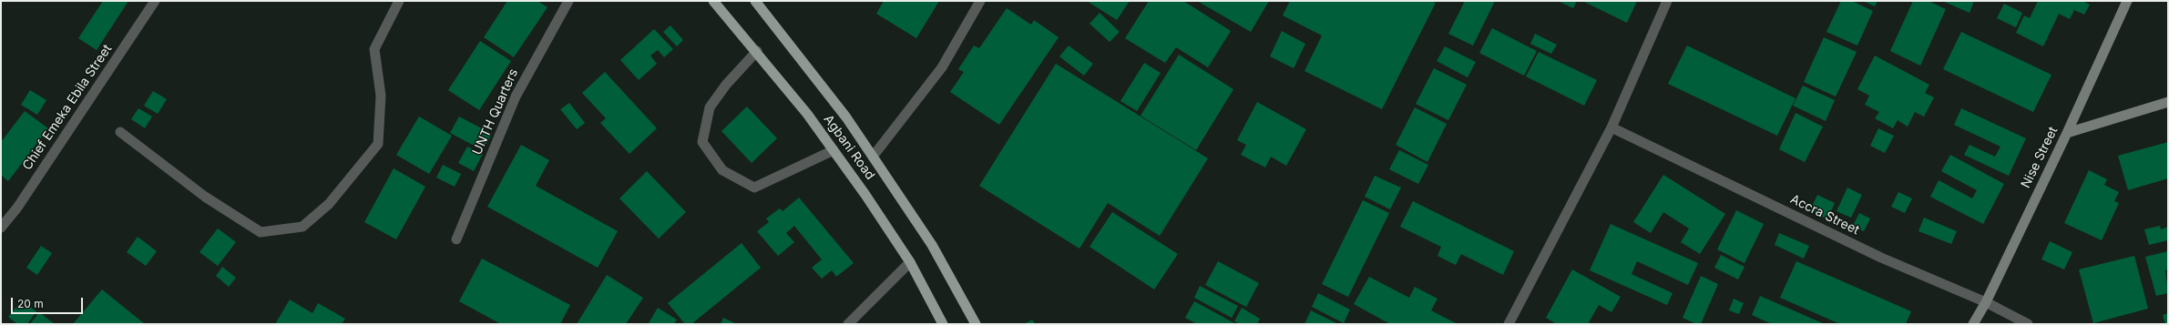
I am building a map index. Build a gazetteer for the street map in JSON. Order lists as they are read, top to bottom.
{
  "streets": {
    "main road": ["Agbani Road", "Nise Street"],
    "street": ["Chief Emeka Ebila Street", "UNTH Quarters", "Accra Street"]
  },
  "crossings": [
    ["Nise Street", "Accra Street"]
  ],
  "scale_bar": "20 m"
}
